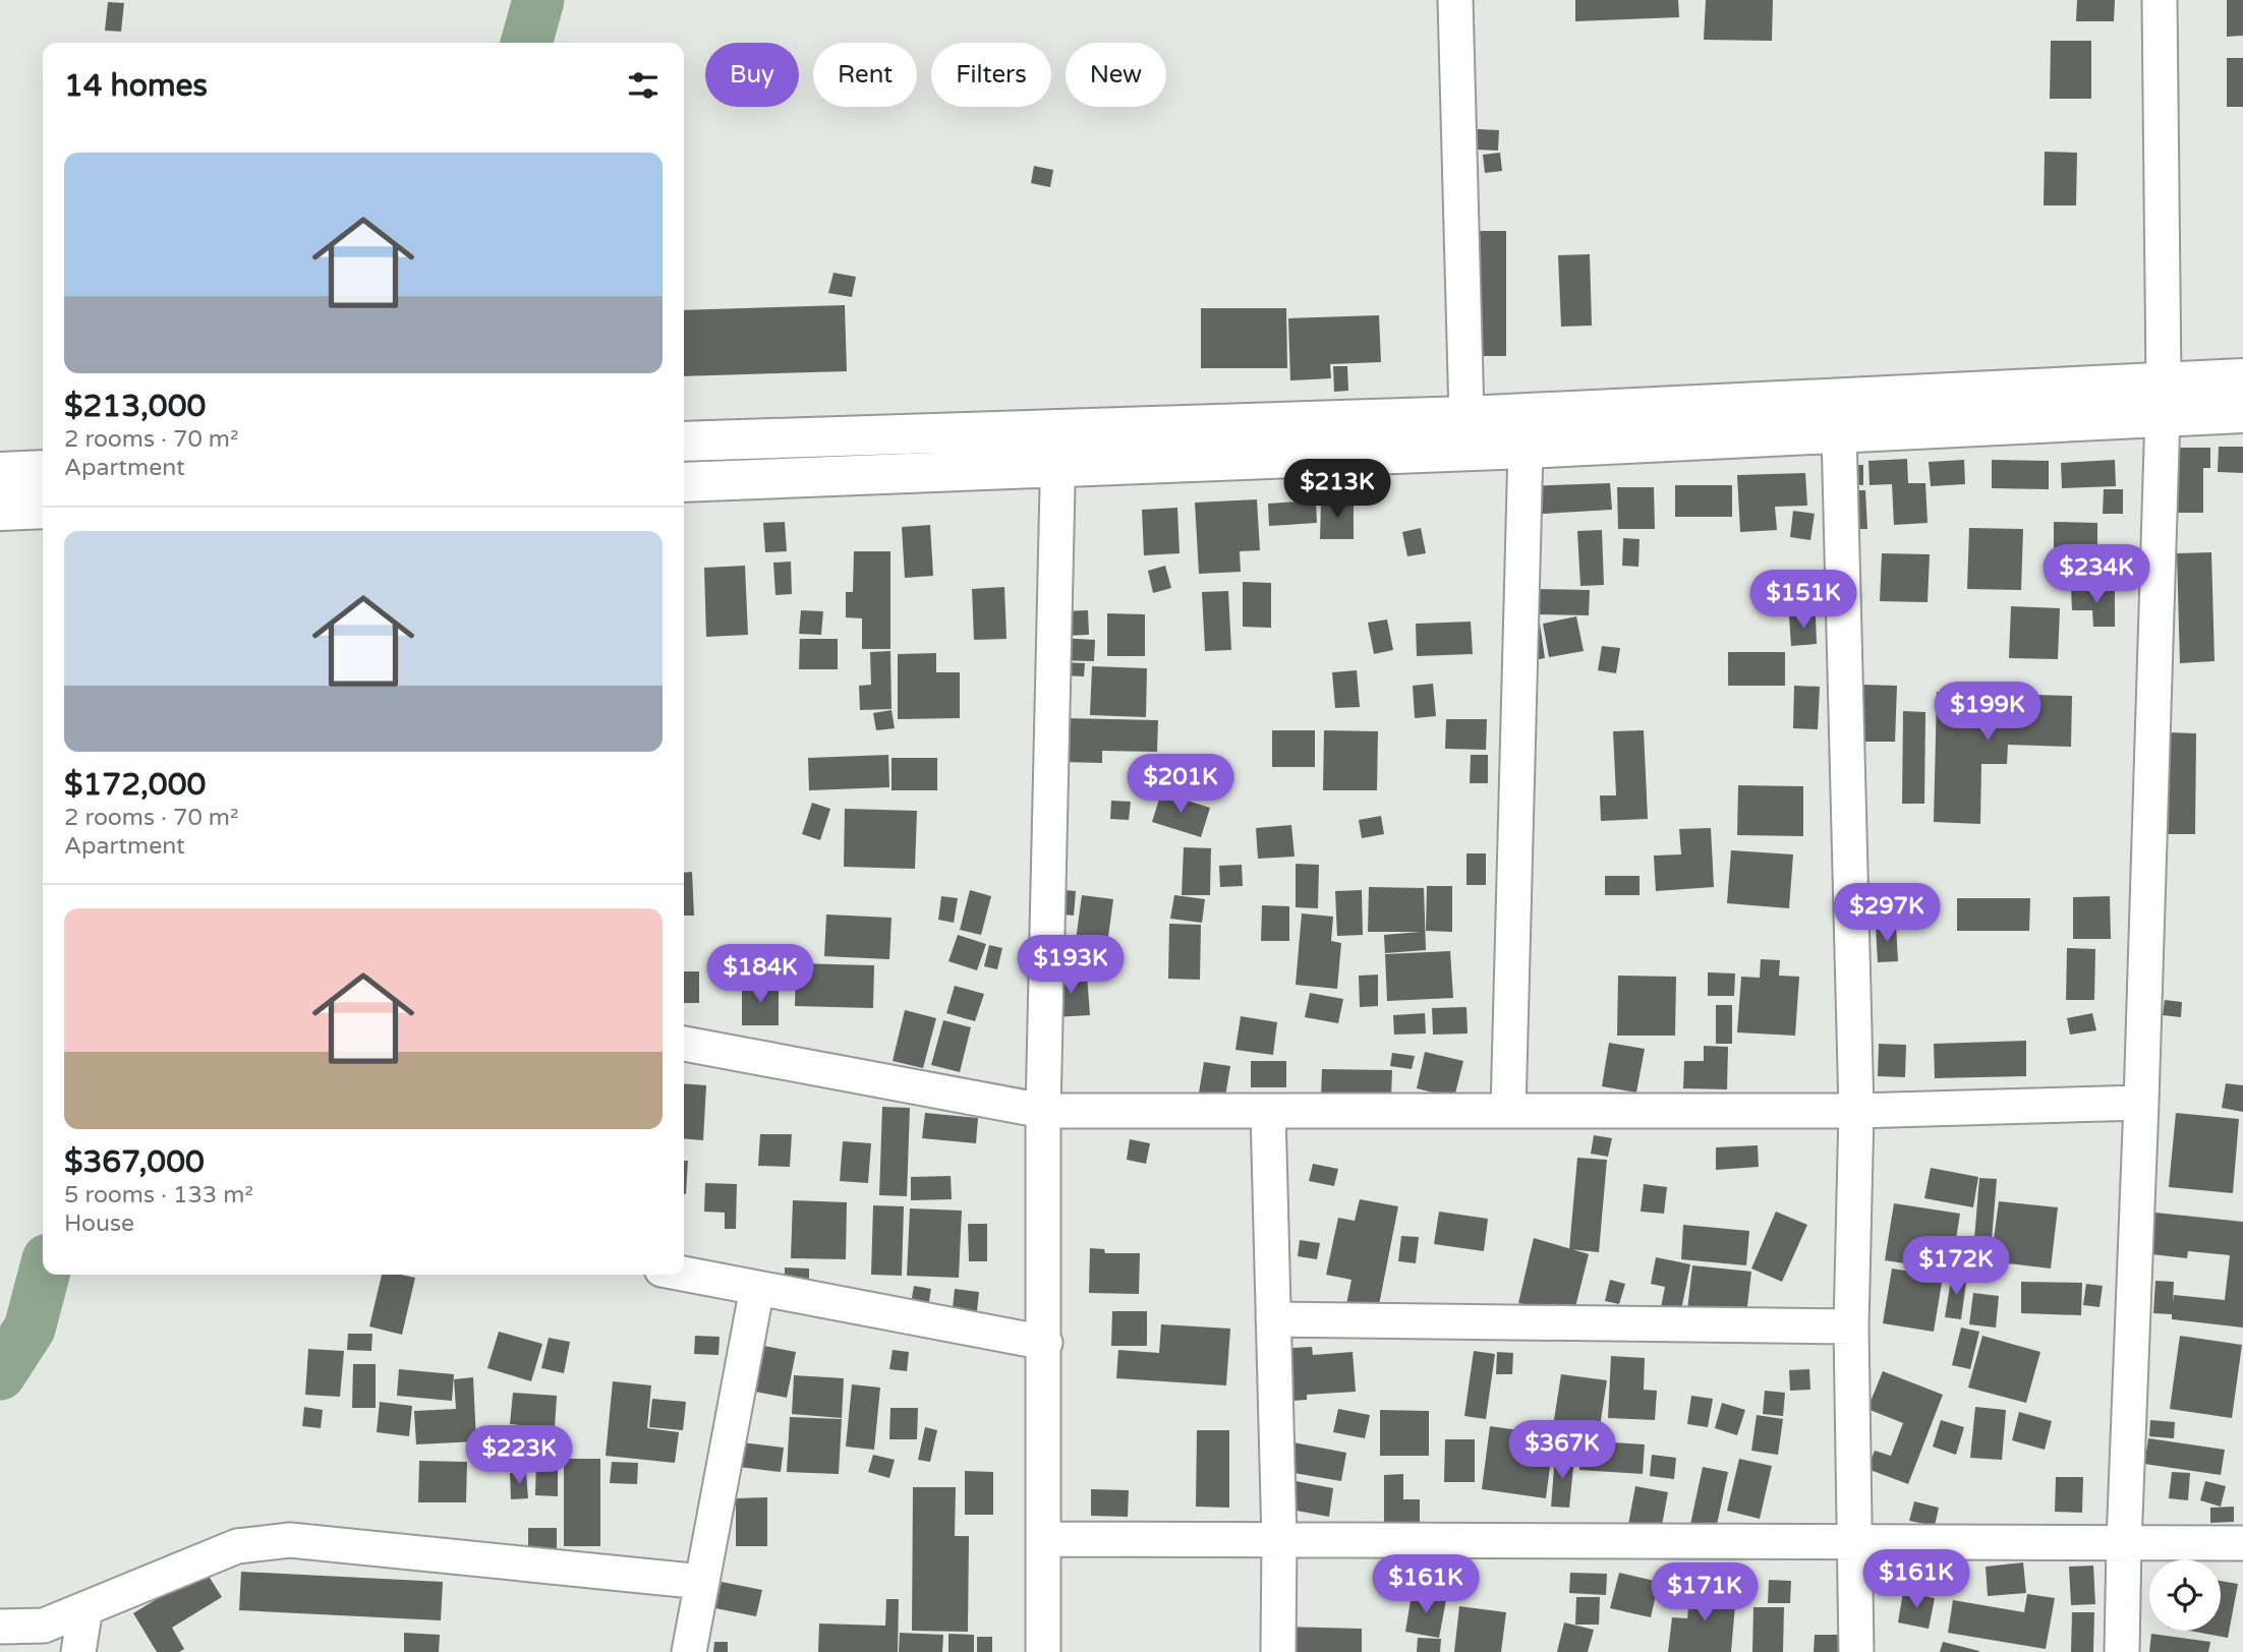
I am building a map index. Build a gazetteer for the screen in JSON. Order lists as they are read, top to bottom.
{
  "page": {
    "chip": [
      "Buy",
      "Rent",
      "Filters",
      "New"
    ],
    "heading": "14 homes",
    "list": [
      {
        "name": "$213,000",
        "note": "2 rooms · 70 m² · Apartment"
      },
      {
        "name": "$172,000",
        "note": "2 rooms · 70 m² · Apartment"
      },
      {
        "name": "$367,000",
        "note": "5 rooms · 133 m² · House"
      }
    ],
    "price": [
      "$213K",
      "$234K",
      "$151K",
      "$199K",
      "$201K",
      "$297K",
      "$193K",
      "$184K",
      "$172K",
      "$367K",
      "$223K",
      "$161K",
      "$161K",
      "$171K"
    ]
  }
}
